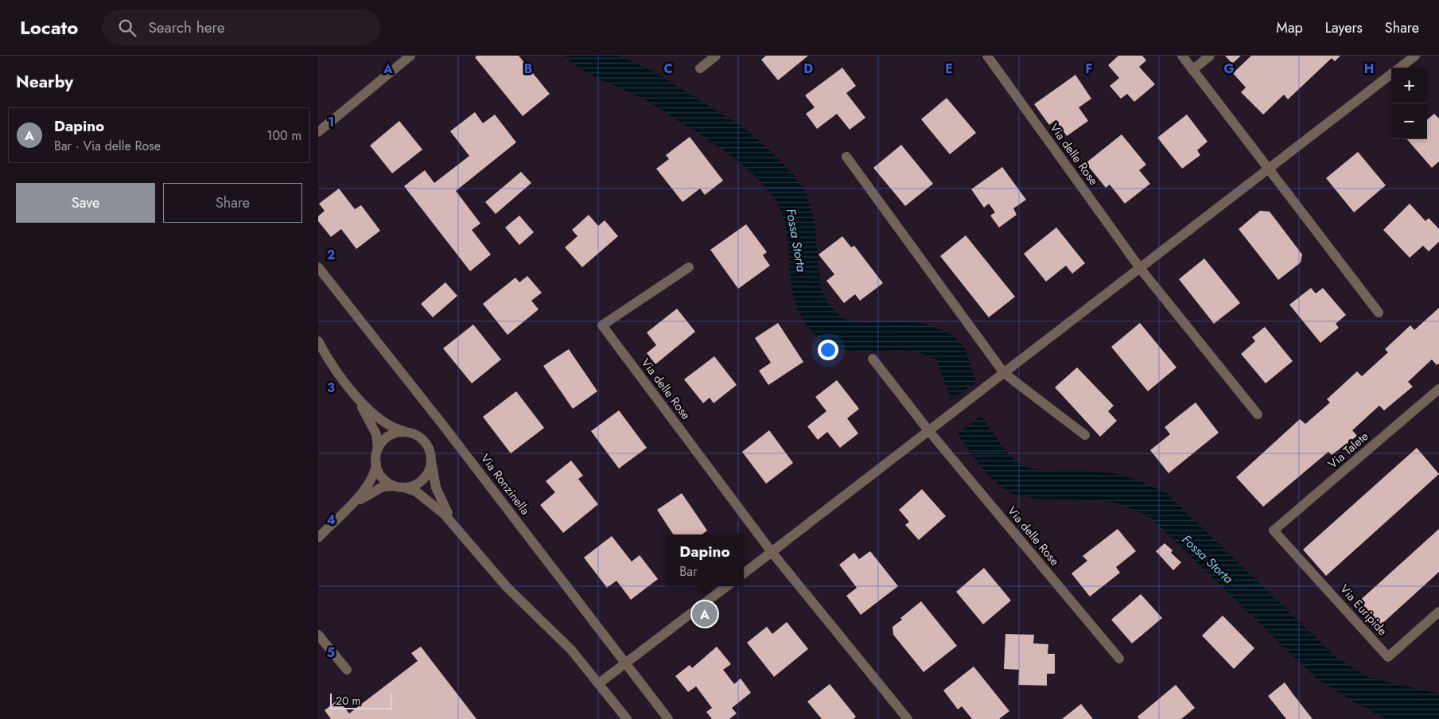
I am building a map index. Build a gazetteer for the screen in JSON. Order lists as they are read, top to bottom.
{
  "streets": {
    "street": [
      "Via delle Rose",
      "Via Talete",
      "Via Ronzinella",
      "Via Euripide"
    ]
  },
  "crossings": [
    ["Via Talete", "Via Euripide"]
  ],
  "water": ["Fossa Storta"],
  "scale_bar": "20 m",
  "page": {
    "header": "Locato",
    "search": "Search here",
    "nav": ["Map", "Layers", "Share"],
    "heading": "Nearby",
    "map_buttons": ["+", "−"],
    "list": [
      {
        "mark": "A",
        "name": "Dapino",
        "note": "Bar · Via delle Rose",
        "value": "100 m"
      }
    ],
    "buttons": ["Save", "Share"],
    "popup": ["Dapino", "Bar"],
    "pins": "A",
    "scale": "20 m"
  },
  "grid": {
    "columns": [
      "A",
      "B",
      "C",
      "D",
      "E",
      "F",
      "G",
      "H"
    ],
    "rows": [
      "1",
      "2",
      "3",
      "4",
      "5"
    ]
  }
}
